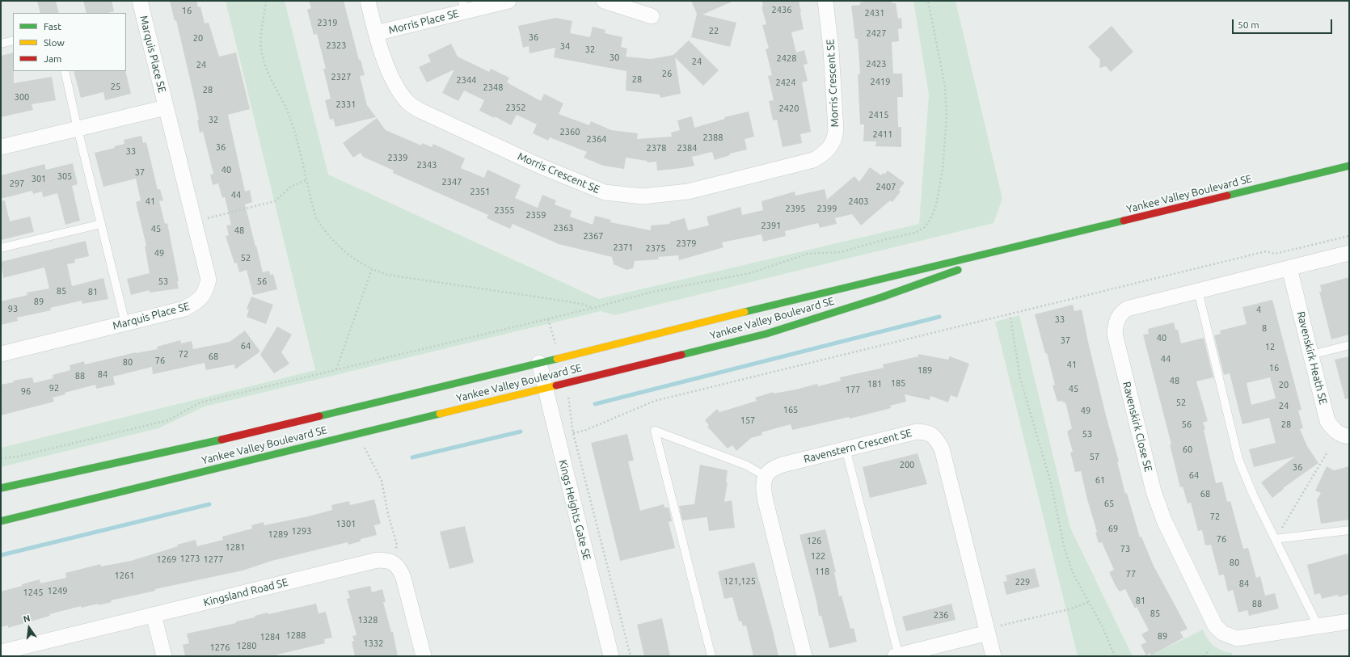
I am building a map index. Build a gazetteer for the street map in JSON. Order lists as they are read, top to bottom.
{
  "streets": {
    "street": [
      "Morris Place SE",
      "Marquis Place SE",
      "Morris Crescent SE",
      "Yankee Valley Boulevard SE",
      "Ravenskirk Heath SE",
      "Ravenskirk Close SE",
      "Ravenstern Crescent SE",
      "Kings Heights Gate SE",
      "Kingsland Road SE"
    ]
  },
  "crossings": [
    ["Morris Place SE", "Morris Crescent SE"],
    ["Yankee Valley Boulevard SE", "Kings Heights Gate SE"],
    ["Ravenskirk Heath SE", "Ravenskirk Close SE"]
  ],
  "house_numbers": [
    "2436",
    "16",
    "2431",
    "2319",
    "22",
    "2427",
    "36",
    "20",
    "2323",
    "34",
    "32",
    "30",
    "2428",
    "24",
    "2423",
    "24",
    "26",
    "2327",
    "28",
    "2344",
    "2419",
    "2424",
    "25",
    "2348",
    "28",
    "300",
    "2331",
    "2352",
    "2420",
    "2415",
    "32",
    "2360",
    "2411",
    "2388",
    "2364",
    "36",
    "2378",
    "2384",
    "33",
    "2339",
    "2343",
    "40",
    "37",
    "305",
    "301",
    "2347",
    "297",
    "2407",
    "2351",
    "44",
    "41",
    "2403",
    "2395",
    "2399",
    "2355",
    "2359",
    "2391",
    "2363",
    "45",
    "48",
    "2367",
    "2379",
    "2371",
    "2375",
    "49",
    "52",
    "53",
    "56",
    "85",
    "81",
    "89",
    "93",
    "4",
    "33",
    "8",
    "40",
    "37",
    "64",
    "12",
    "72",
    "68",
    "44",
    "76",
    "80",
    "41",
    "16",
    "189",
    "84",
    "88",
    "48",
    "185",
    "181",
    "20",
    "92",
    "45",
    "177",
    "96",
    "52",
    "24",
    "165",
    "49",
    "157",
    "56",
    "28",
    "53",
    "60",
    "57",
    "200",
    "36",
    "64",
    "61",
    "68",
    "65",
    "72",
    "1301",
    "69",
    "1293",
    "1289",
    "76",
    "126",
    "1281",
    "73",
    "122",
    "1273",
    "1269",
    "1277",
    "80",
    "118",
    "77",
    "1261",
    "121,125",
    "229",
    "84",
    "1249",
    "1245",
    "81",
    "88",
    "85",
    "236",
    "1328",
    "1288",
    "89",
    "1284",
    "1332",
    "1280",
    "1276"
  ],
  "legend": ["Fast", "Slow", "Jam"],
  "scale_bar": "50 m",
  "north": "top"
}
